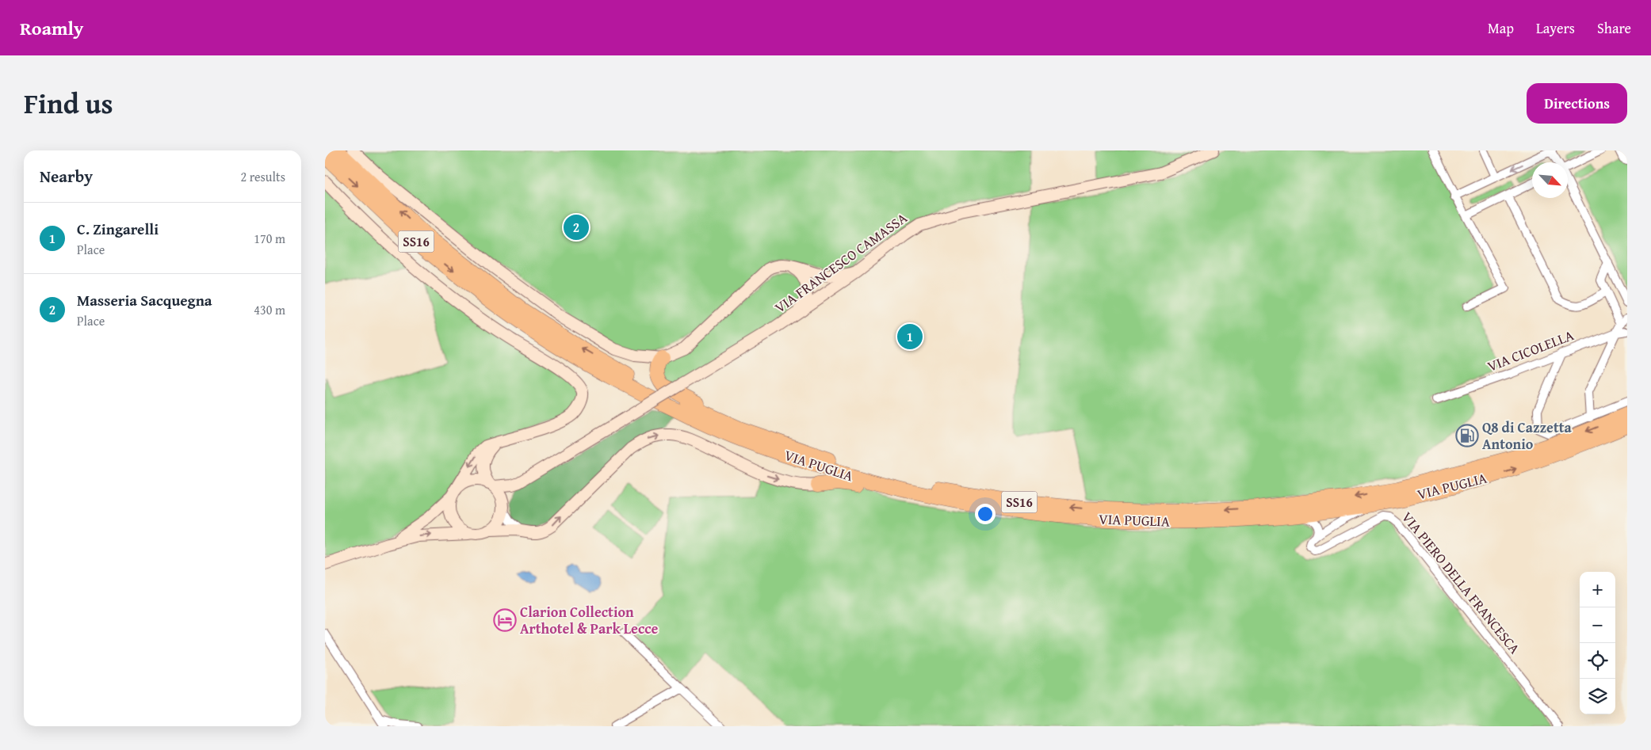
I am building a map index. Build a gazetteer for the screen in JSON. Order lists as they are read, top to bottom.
{
  "streets": {
    "highway": ["SS16", "VIA PUGLIA"],
    "street": ["VIA FRANCESCO CAMASSA", "VIA CICOLELLA", "VIA PIERO DELLA FRANCESCA"]
  },
  "crossings": [
    ["SS16", "VIA FRANCESCO CAMASSA"],
    ["SS16", "VIA PUGLIA"],
    ["VIA FRANCESCO CAMASSA", "VIA PUGLIA"],
    ["VIA PUGLIA", "VIA PIERO DELLA FRANCESCA"]
  ],
  "places": {
    "fuel station": ["Q8 di Cazzetta Antonio"],
    "hotel": ["Clarion Collection Arthotel & Park Lecce"]
  },
  "north": "bottom right",
  "page": {
    "header": "Roamly",
    "nav": ["Map", "Layers", "Share"],
    "title": "Find us",
    "buttons": "Directions",
    "heading": ["Nearby", "2 results"],
    "list": [
      {
        "mark": "1",
        "name": "C. Zingarelli",
        "note": "Place",
        "value": "170 m"
      },
      {
        "mark": "2",
        "name": "Masseria Sacquegna",
        "note": "Place",
        "value": "430 m"
      }
    ],
    "pins": ["2", "1"],
    "map_buttons": ["+", "−"]
  }
}
